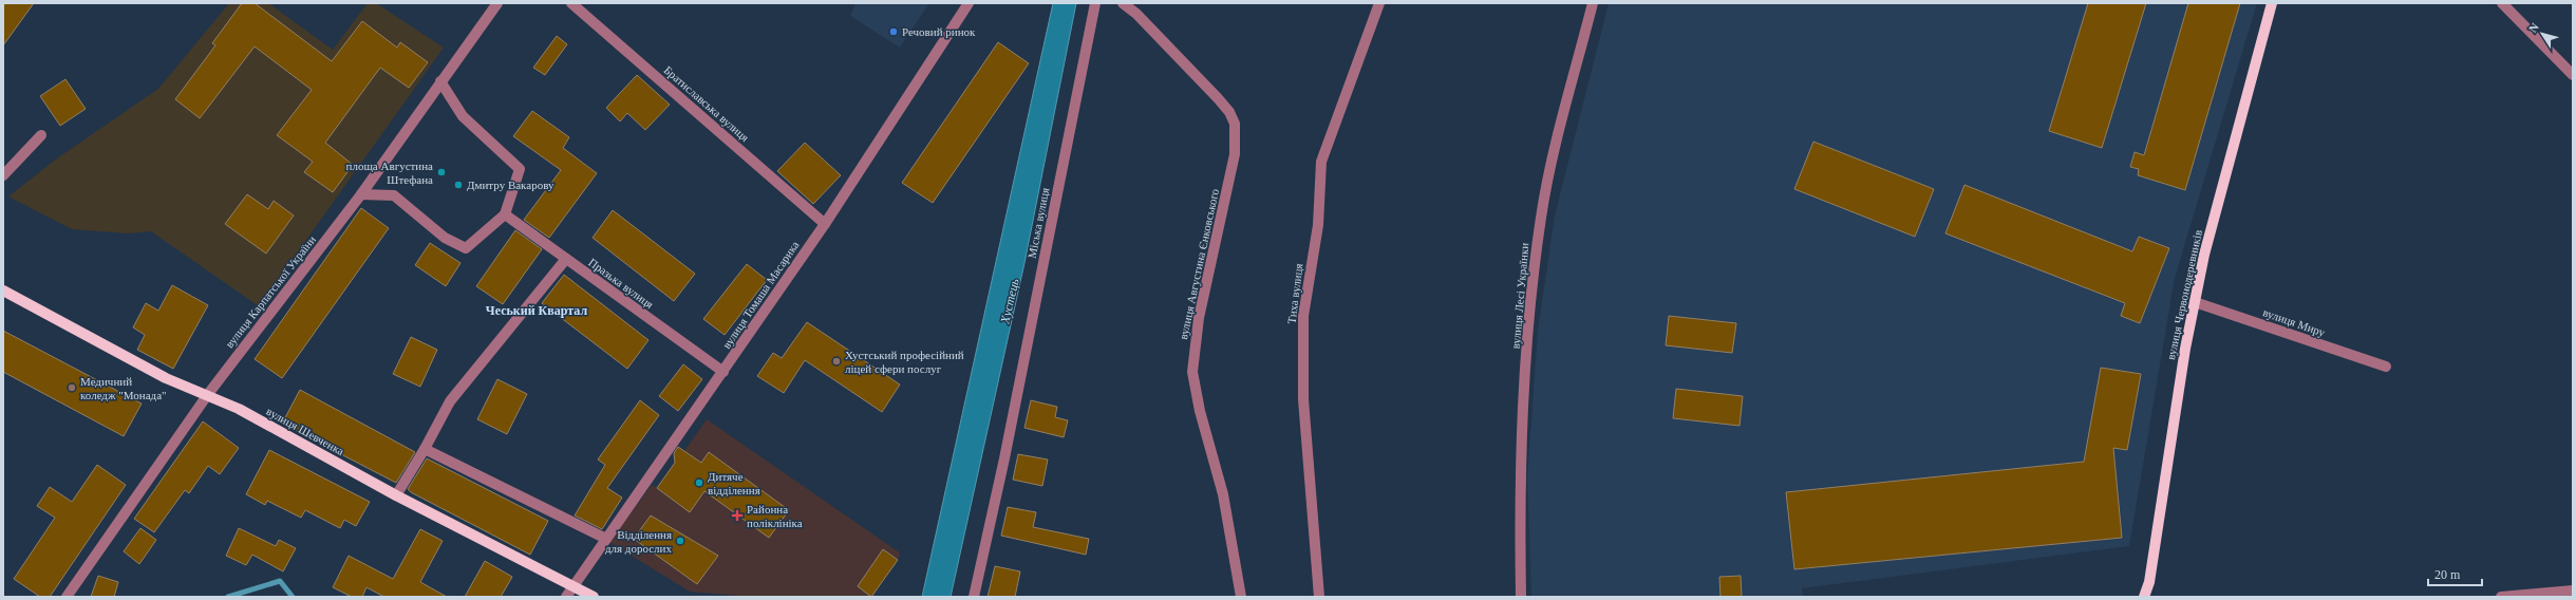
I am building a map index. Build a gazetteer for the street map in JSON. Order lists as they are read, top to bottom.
{
  "streets": {
    "main road": ["вулиця Червонодеревників", "вулиця Шевченка"],
    "street": [
      "Братиславська вулиця",
      "Міська вулиця",
      "вулиця Августина Єнковського",
      "Празька вулиця",
      "вулиця Карпатської України",
      "Тиха вулиця",
      "вулиця Томаша Масарика",
      "вулиця Лесі Українки",
      "вулиця Миру"
    ]
  },
  "crossings": [
    ["Братиславська вулиця", "вулиця Томаша Масарика"],
    ["Празька вулиця", "вулиця Томаша Масарика"],
    ["вулиця Карпатської України", "вулиця Шевченка"],
    ["вулиця Томаша Масарика", "вулиця Шевченка"],
    ["вулиця Червонодеревників", "вулиця Миру"]
  ],
  "districts": ["Чеський Квартал"],
  "water": ["Хустець"],
  "places": {
    "other": [
      "Речовий ринок",
      "площа Августина Штефана",
      "Дмитру Вакарову",
      "Хустський професійний ліцей сфери послуг",
      "Медичний коледж \"Монада\"",
      "Дитяче відділення",
      "Відділення для дорослих"
    ],
    "health": ["Районна поліклініка"]
  },
  "scale_bar": "20 m",
  "north": "top left"
}
